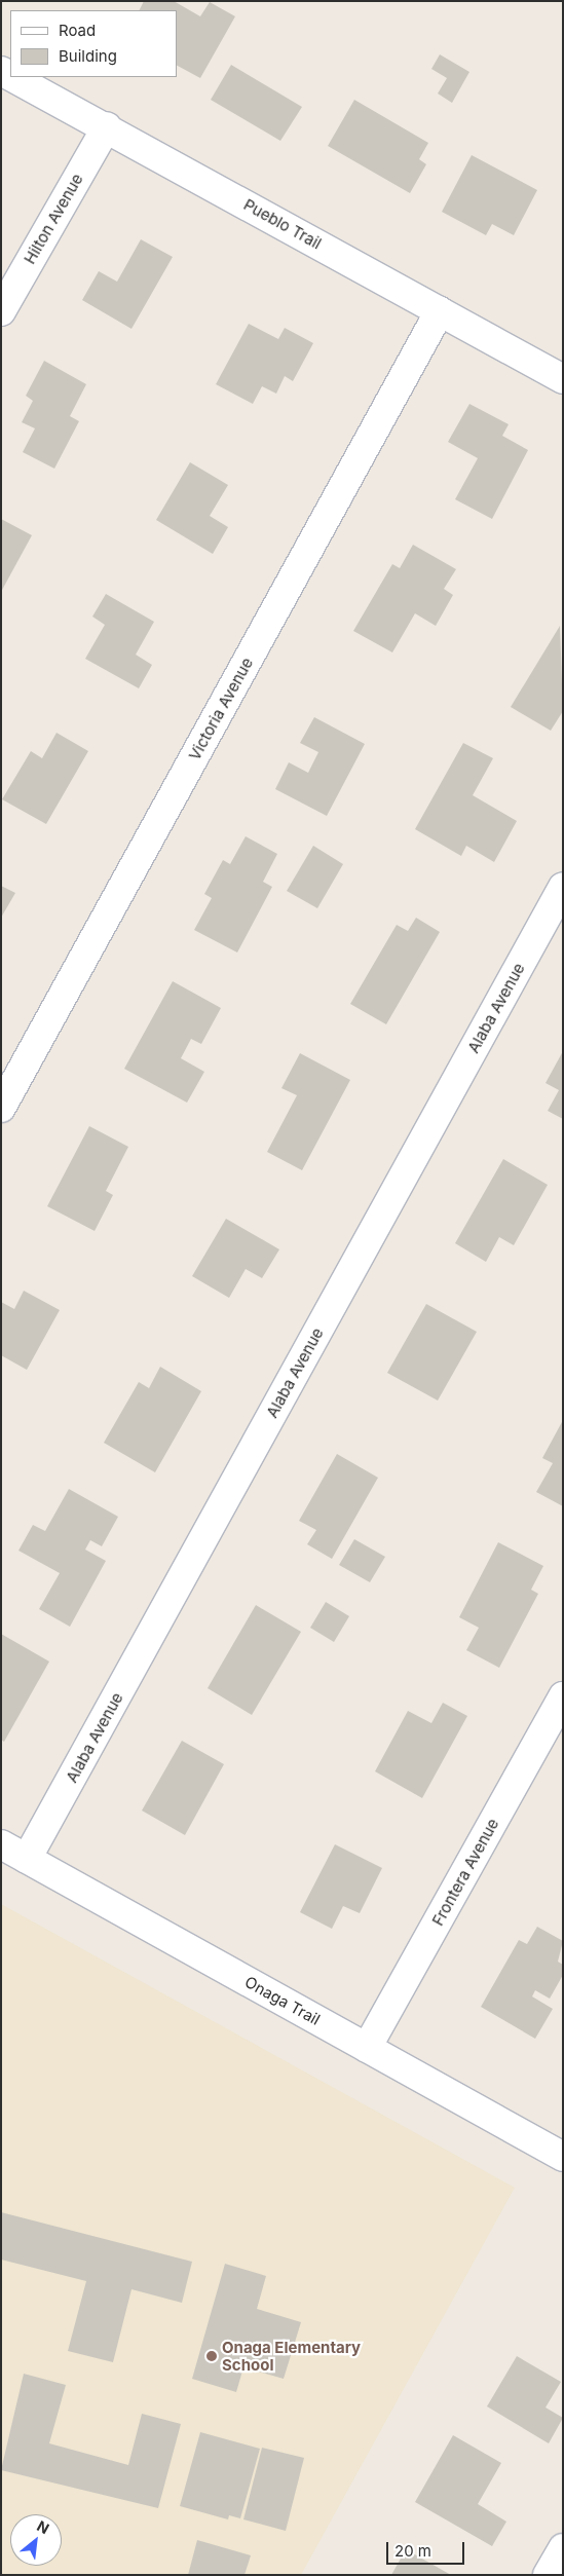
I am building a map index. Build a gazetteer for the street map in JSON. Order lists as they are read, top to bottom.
{
  "streets": {
    "street": [
      "Hilton Avenue",
      "Pueblo Trail",
      "Victoria Avenue",
      "Alaba Avenue",
      "Frontera Avenue",
      "Onaga Trail"
    ]
  },
  "crossings": [
    ["Hilton Avenue", "Pueblo Trail"],
    ["Pueblo Trail", "Victoria Avenue"],
    ["Alaba Avenue", "Onaga Trail"],
    ["Frontera Avenue", "Onaga Trail"]
  ],
  "places": ["Onaga Elementary School"],
  "legend": ["Road", "Building"],
  "scale_bar": "20 m",
  "north": "top right"
}
